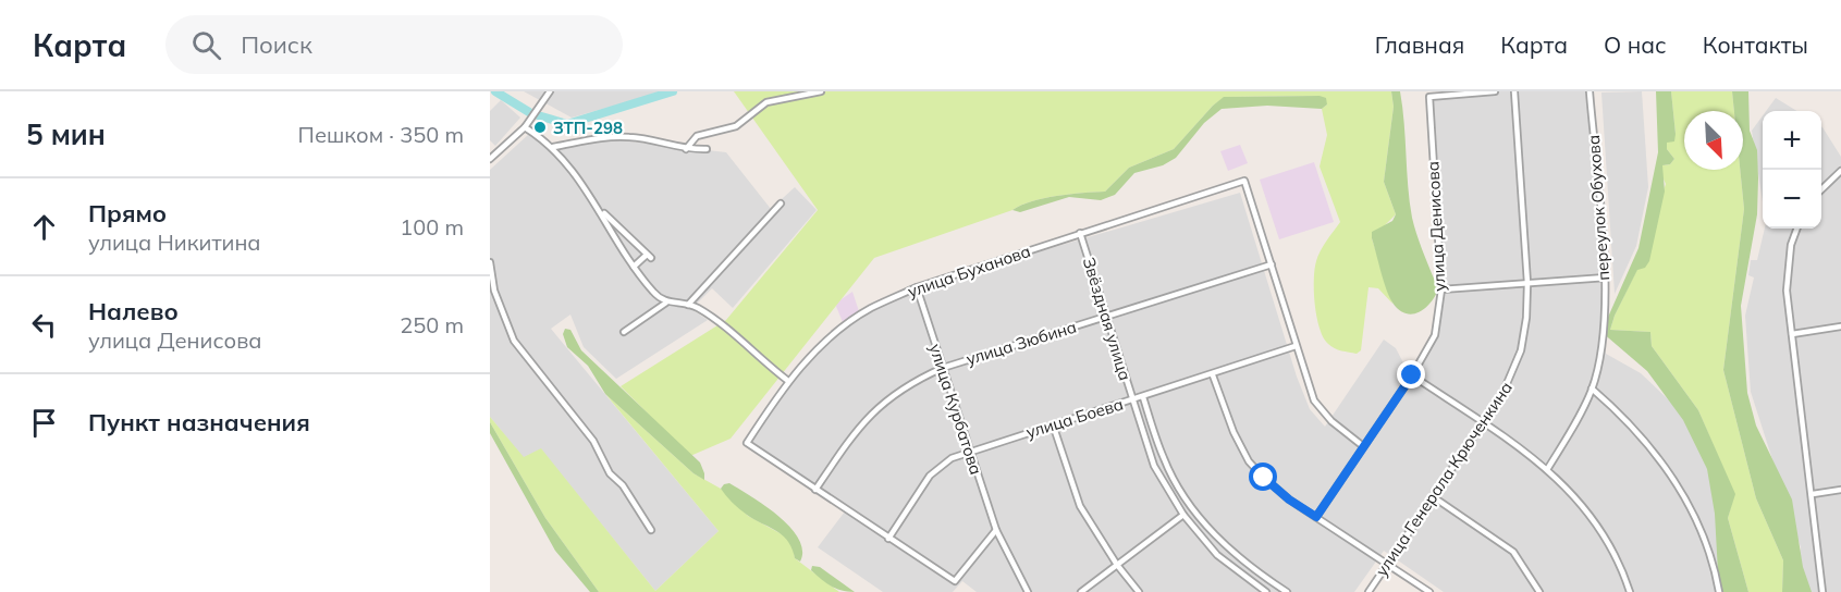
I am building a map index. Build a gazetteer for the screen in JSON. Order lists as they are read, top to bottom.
{
  "streets": {
    "street": [
      "переулок Обухова",
      "улица Денисова",
      "улица Буханова",
      "Звёздная улица",
      "улица Зюбина",
      "улица Курбатова",
      "улица Боева",
      "улица Генерала Крюченкина"
    ]
  },
  "crossings": [
    ["улица Буханова", "Звёздная улица"],
    ["улица Буханова", "улица Зюбина"],
    ["улица Буханова", "улица Курбатова"],
    ["Звёздная улица", "улица Зюбина"],
    ["Звёздная улица", "улица Боева"],
    ["улица Зюбина", "улица Курбатова"],
    ["улица Курбатова", "улица Боева"]
  ],
  "places": ["ЗТП-298"],
  "north": "bottom right",
  "page": {
    "header": "Карта",
    "search": "Поиск",
    "nav": [
      "Главная",
      "Карта",
      "О нас",
      "Контакты"
    ],
    "heading": ["5 мин", "Пешком · 350 m"],
    "map_buttons": ["+", "−"],
    "list": [
      ["Прямо", "улица Никитина", "100 m"],
      ["Налево", "улица Денисова", "250 m"],
      "Пункт назначения"
    ]
  }
}
